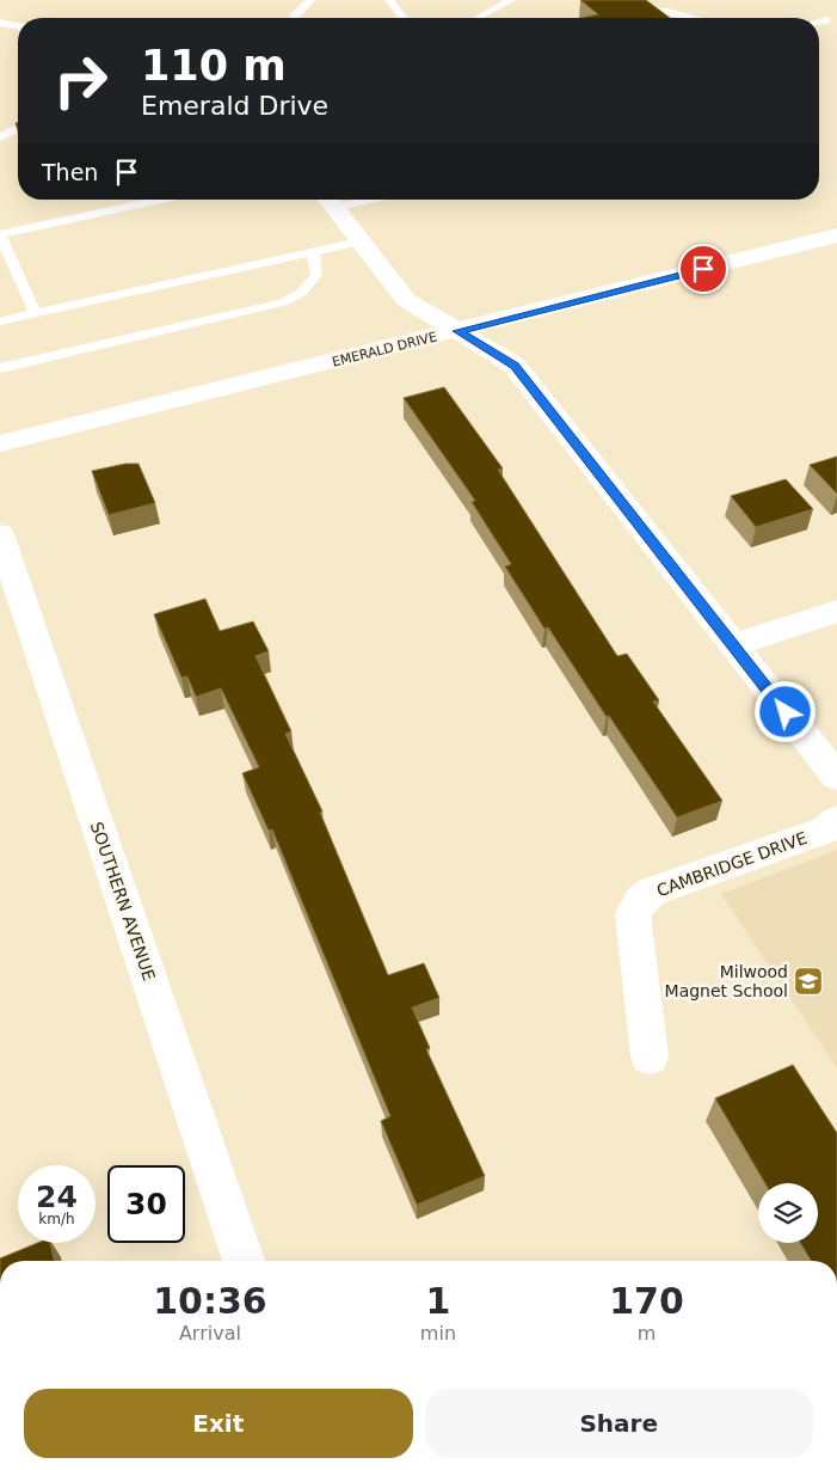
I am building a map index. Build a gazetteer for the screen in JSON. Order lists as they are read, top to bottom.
{
  "streets": {
    "street": ["EMERALD DRIVE", "CAMBRIDGE DRIVE", "SOUTHERN AVENUE"]
  },
  "places": {
    "school or university": ["Milwood Magnet School"]
  },
  "page": {
    "turn": ["110 m", "Emerald Drive"],
    "then": "Then",
    "speed": "24 km/h",
    "limit": "30",
    "eta": [
      "10:36",
      "Arrival",
      "1",
      "min",
      "170",
      "m"
    ],
    "buttons": ["Exit", "Share"]
  }
}
